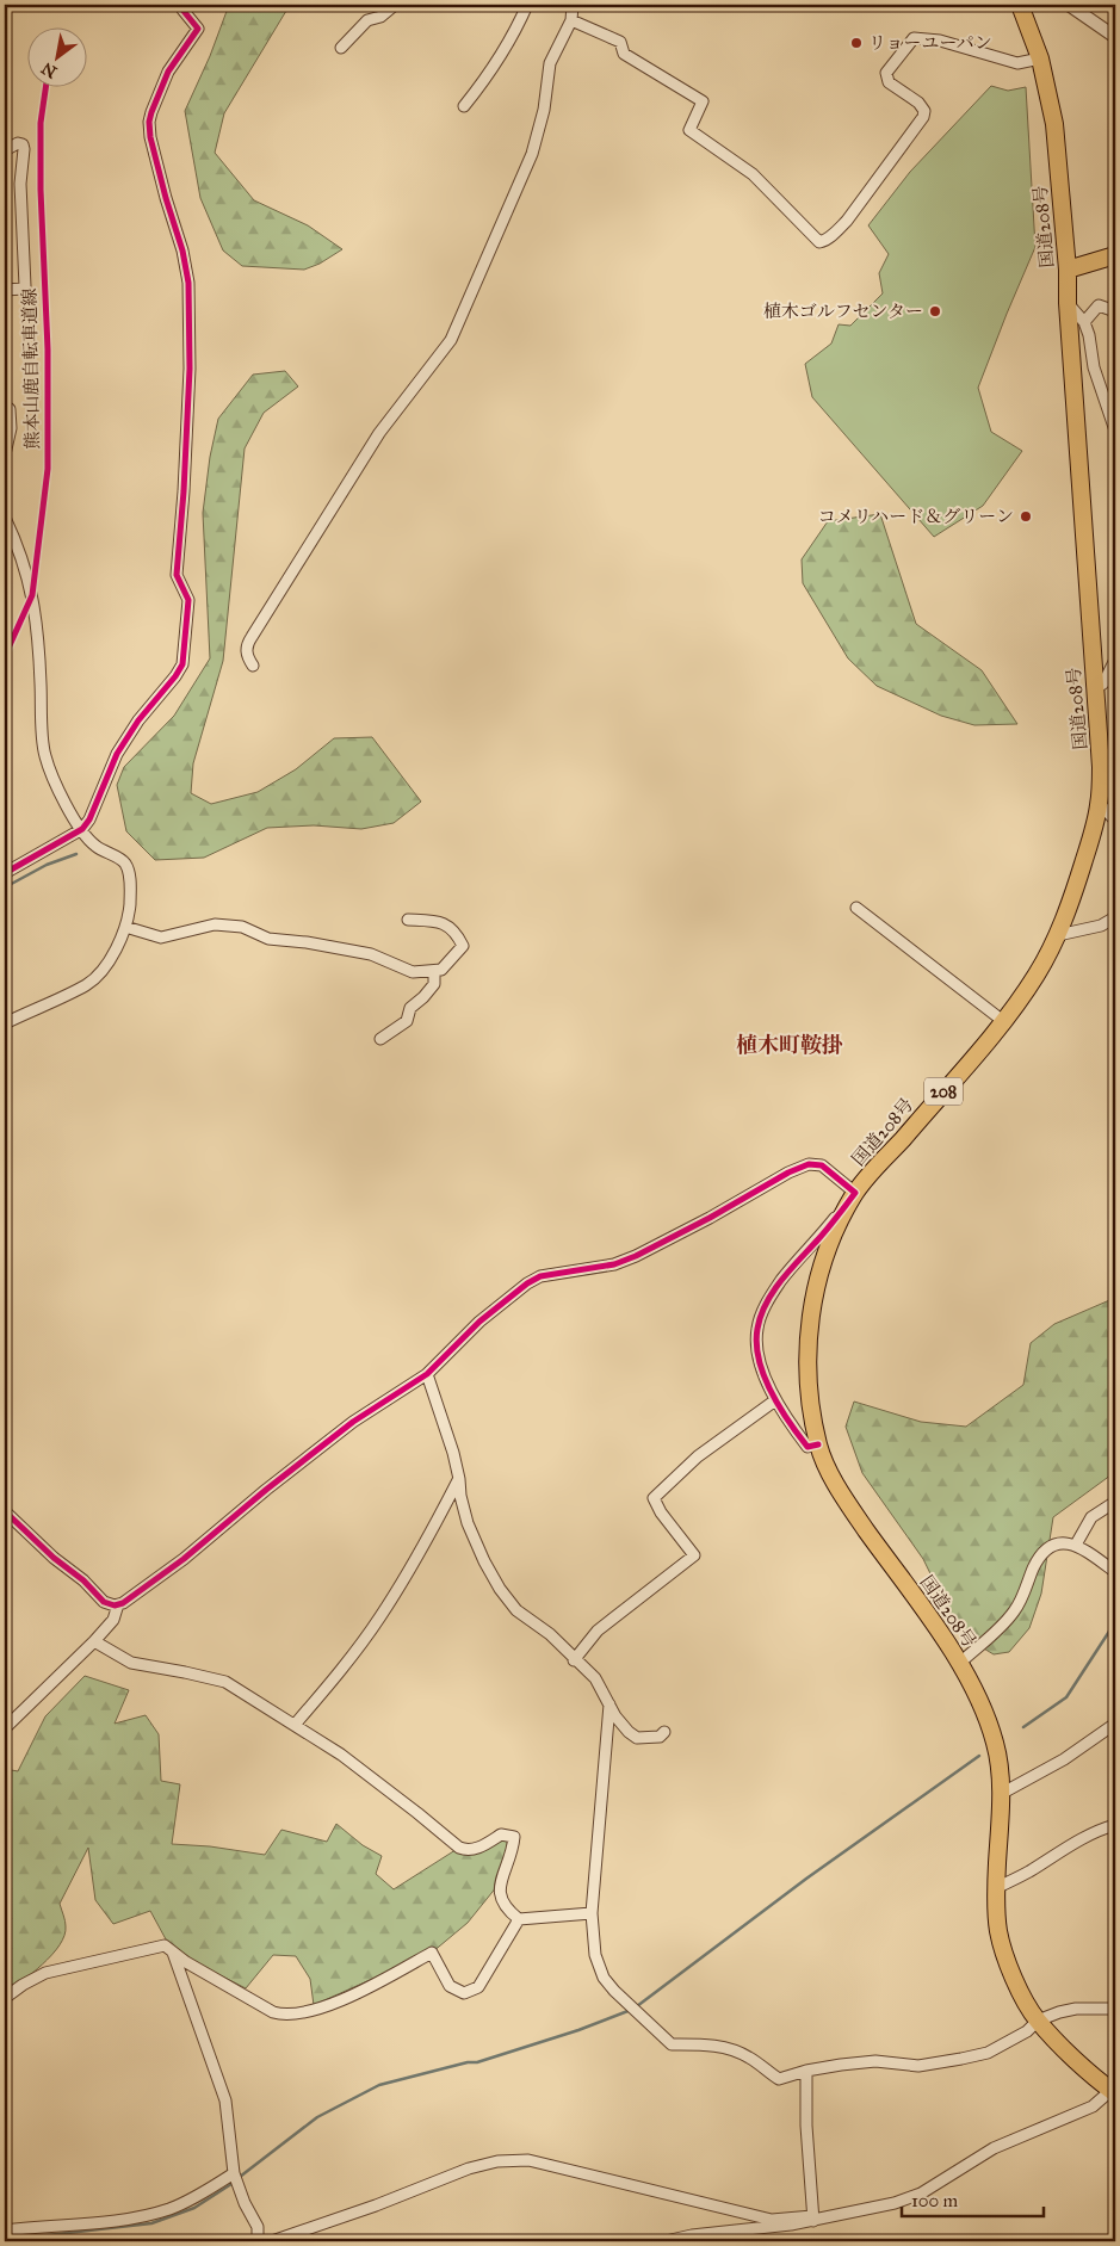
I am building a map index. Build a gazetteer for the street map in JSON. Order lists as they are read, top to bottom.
{
  "streets": {
    "highway": ["国道208号", "208"],
    "cycle path": ["熊本山鹿自転車道線"]
  },
  "districts": ["植木町鞍掛"],
  "places": ["リョーユーパン", "植木ゴルフセンター", "コメリハード＆グリーン"],
  "scale_bar": "100 m",
  "north": "bottom left"
}
